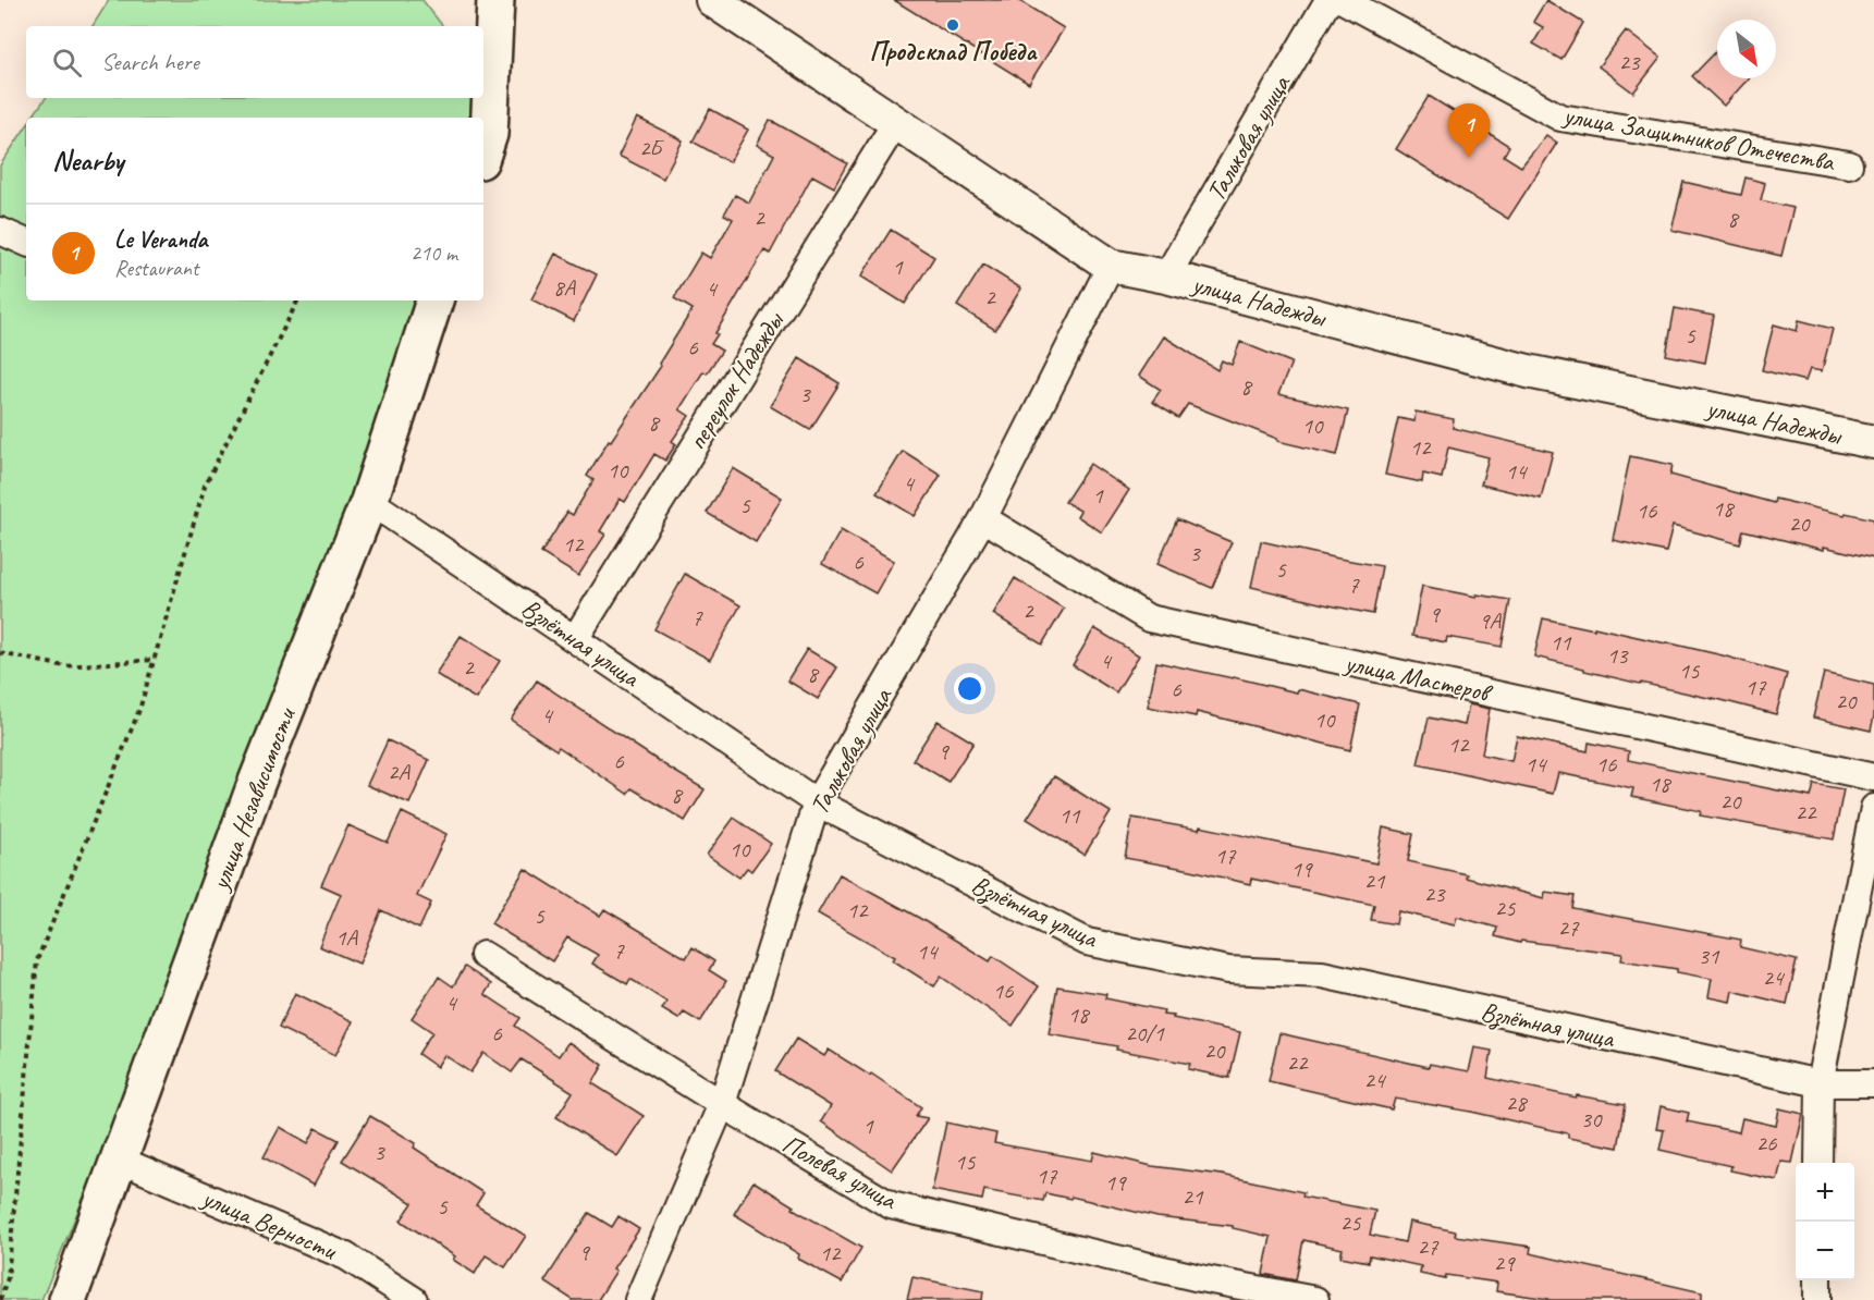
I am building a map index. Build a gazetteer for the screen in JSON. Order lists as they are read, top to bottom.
{
  "streets": {
    "main road": ["улица Независимости"],
    "street": [
      "Тальковая улица",
      "улица Защитников Отечества",
      "улица Надежды",
      "переулок Надежды",
      "Взлётная улица",
      "улица Мастеров",
      "Полевая улица",
      "улица Верности"
    ]
  },
  "crossings": [
    ["Тальковая улица", "улица Надежды"],
    ["Тальковая улица", "Взлётная улица"],
    ["Тальковая улица", "улица Мастеров"],
    ["Тальковая улица", "Полевая улица"],
    ["улица Надежды", "переулок Надежды"],
    ["переулок Надежды", "Взлётная улица"],
    ["Взлётная улица", "улица Независимости"],
    ["улица Независимости", "улица Верности"]
  ],
  "places": ["Продсклад Победа"],
  "house_numbers": [
    "23",
    "2Б",
    "2",
    "8",
    "1",
    "8А",
    "4",
    "2",
    "5",
    "6",
    "8",
    "3",
    "8",
    "10",
    "12",
    "10",
    "14",
    "4",
    "1",
    "5",
    "18",
    "16",
    "20",
    "12",
    "3",
    "6",
    "5",
    "7",
    "2",
    "9",
    "7",
    "9А",
    "11",
    "13",
    "4",
    "2",
    "15",
    "8",
    "17",
    "6",
    "20",
    "4",
    "10",
    "12",
    "9",
    "6",
    "14",
    "16",
    "2А",
    "18",
    "8",
    "20",
    "22",
    "11",
    "10",
    "17",
    "19",
    "21",
    "23",
    "25",
    "12",
    "5",
    "27",
    "1А",
    "7",
    "14",
    "31",
    "24",
    "16",
    "4",
    "18",
    "6",
    "20/1",
    "20",
    "22",
    "24",
    "28",
    "30",
    "1",
    "26",
    "3",
    "15",
    "17",
    "19",
    "21",
    "5",
    "25",
    "27",
    "9",
    "12",
    "29"
  ],
  "north": "bottom right",
  "page": {
    "search": "Search here",
    "pins": "1",
    "heading": "Nearby",
    "list": [
      {
        "mark": "1",
        "name": "Le Veranda",
        "note": "Restaurant",
        "value": "210 m"
      }
    ],
    "map_buttons": ["+", "−"]
  }
}
